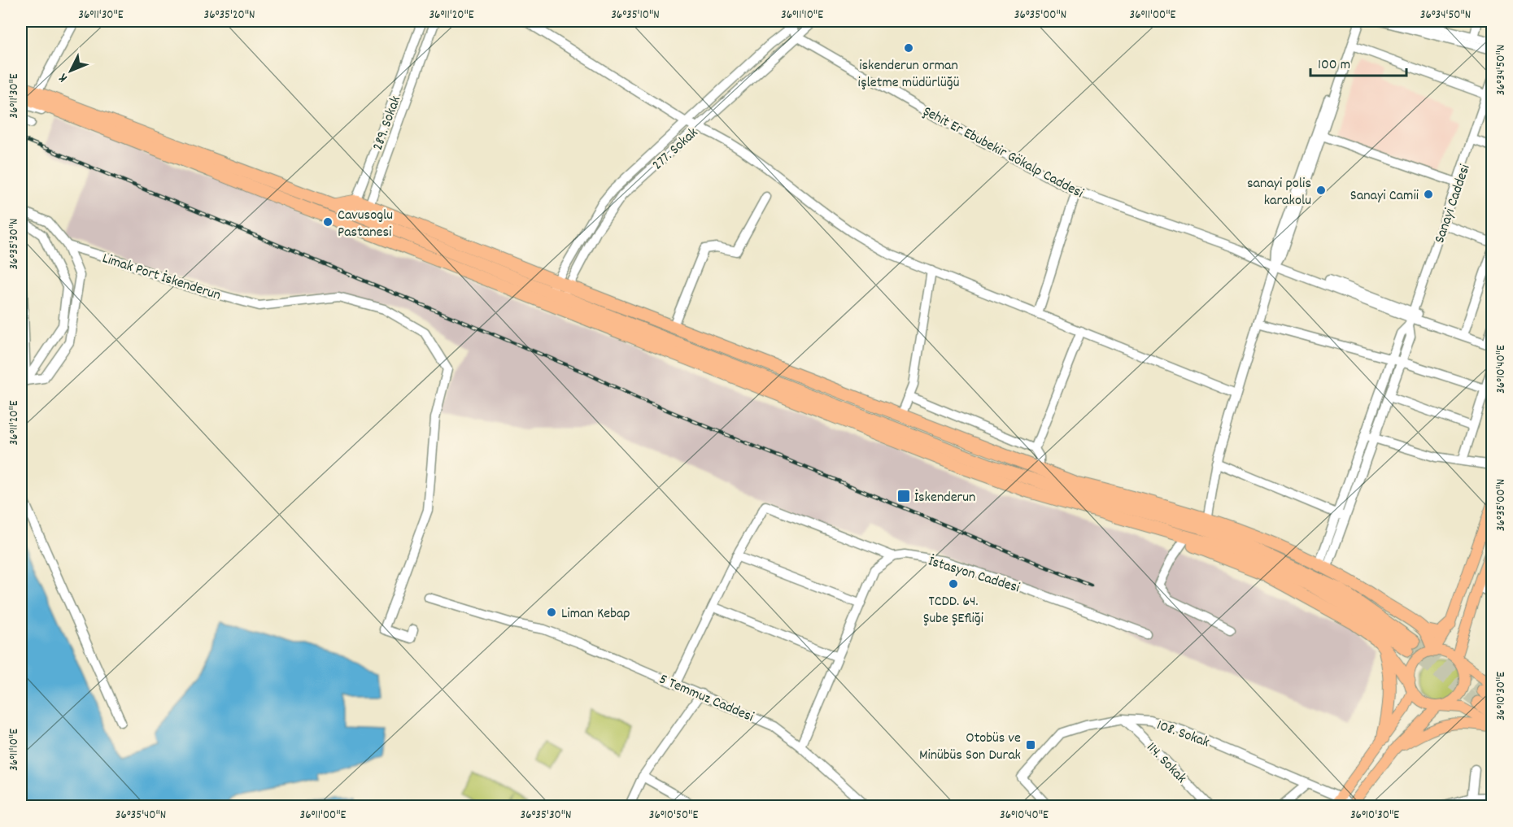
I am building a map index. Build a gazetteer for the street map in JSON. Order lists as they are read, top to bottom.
{
  "streets": {
    "street": [
      "289. Sokak",
      "277. Sokak",
      "Şehit Er Ebubekir Gökalp Caddesi",
      "Sanayi Caddesi",
      "Limak Port İskenderun",
      "İstasyon Caddesi",
      "5 Temmuz Caddesi",
      "108. Sokak",
      "114. Sokak"
    ]
  },
  "crossings": [
    ["277. Sokak", "Şehit Er Ebubekir Gökalp Caddesi"],
    ["Şehit Er Ebubekir Gökalp Caddesi", "Sanayi Caddesi"],
    ["108. Sokak", "114. Sokak"]
  ],
  "places": {
    "other": [
      "iskenderun orman işletme müdürlüğü",
      "sanayi polis karakolu",
      "Sanayi Camii",
      "Cavusoglu Pastanesi",
      "TCDD. 64. Şube ŞEfliği",
      "Liman Kebap"
    ],
    "transit": ["İskenderun", "Otobüs ve Minübüs Son Durak"]
  },
  "scale_bar": "100 m",
  "north": "bottom left",
  "coordinates": [
    "36°11'30\"E",
    "36°35'20\"N",
    "36°11'20\"E",
    "36°35'10\"N",
    "36°11'10\"E",
    "36°35'00\"N",
    "36°11'00\"E",
    "36°34'50\"N",
    "36°35'30\"N",
    "36°10'40\"E",
    "36°10'30\"E",
    "36°35'40\"N",
    "36°10'50\"E"
  ]
}
